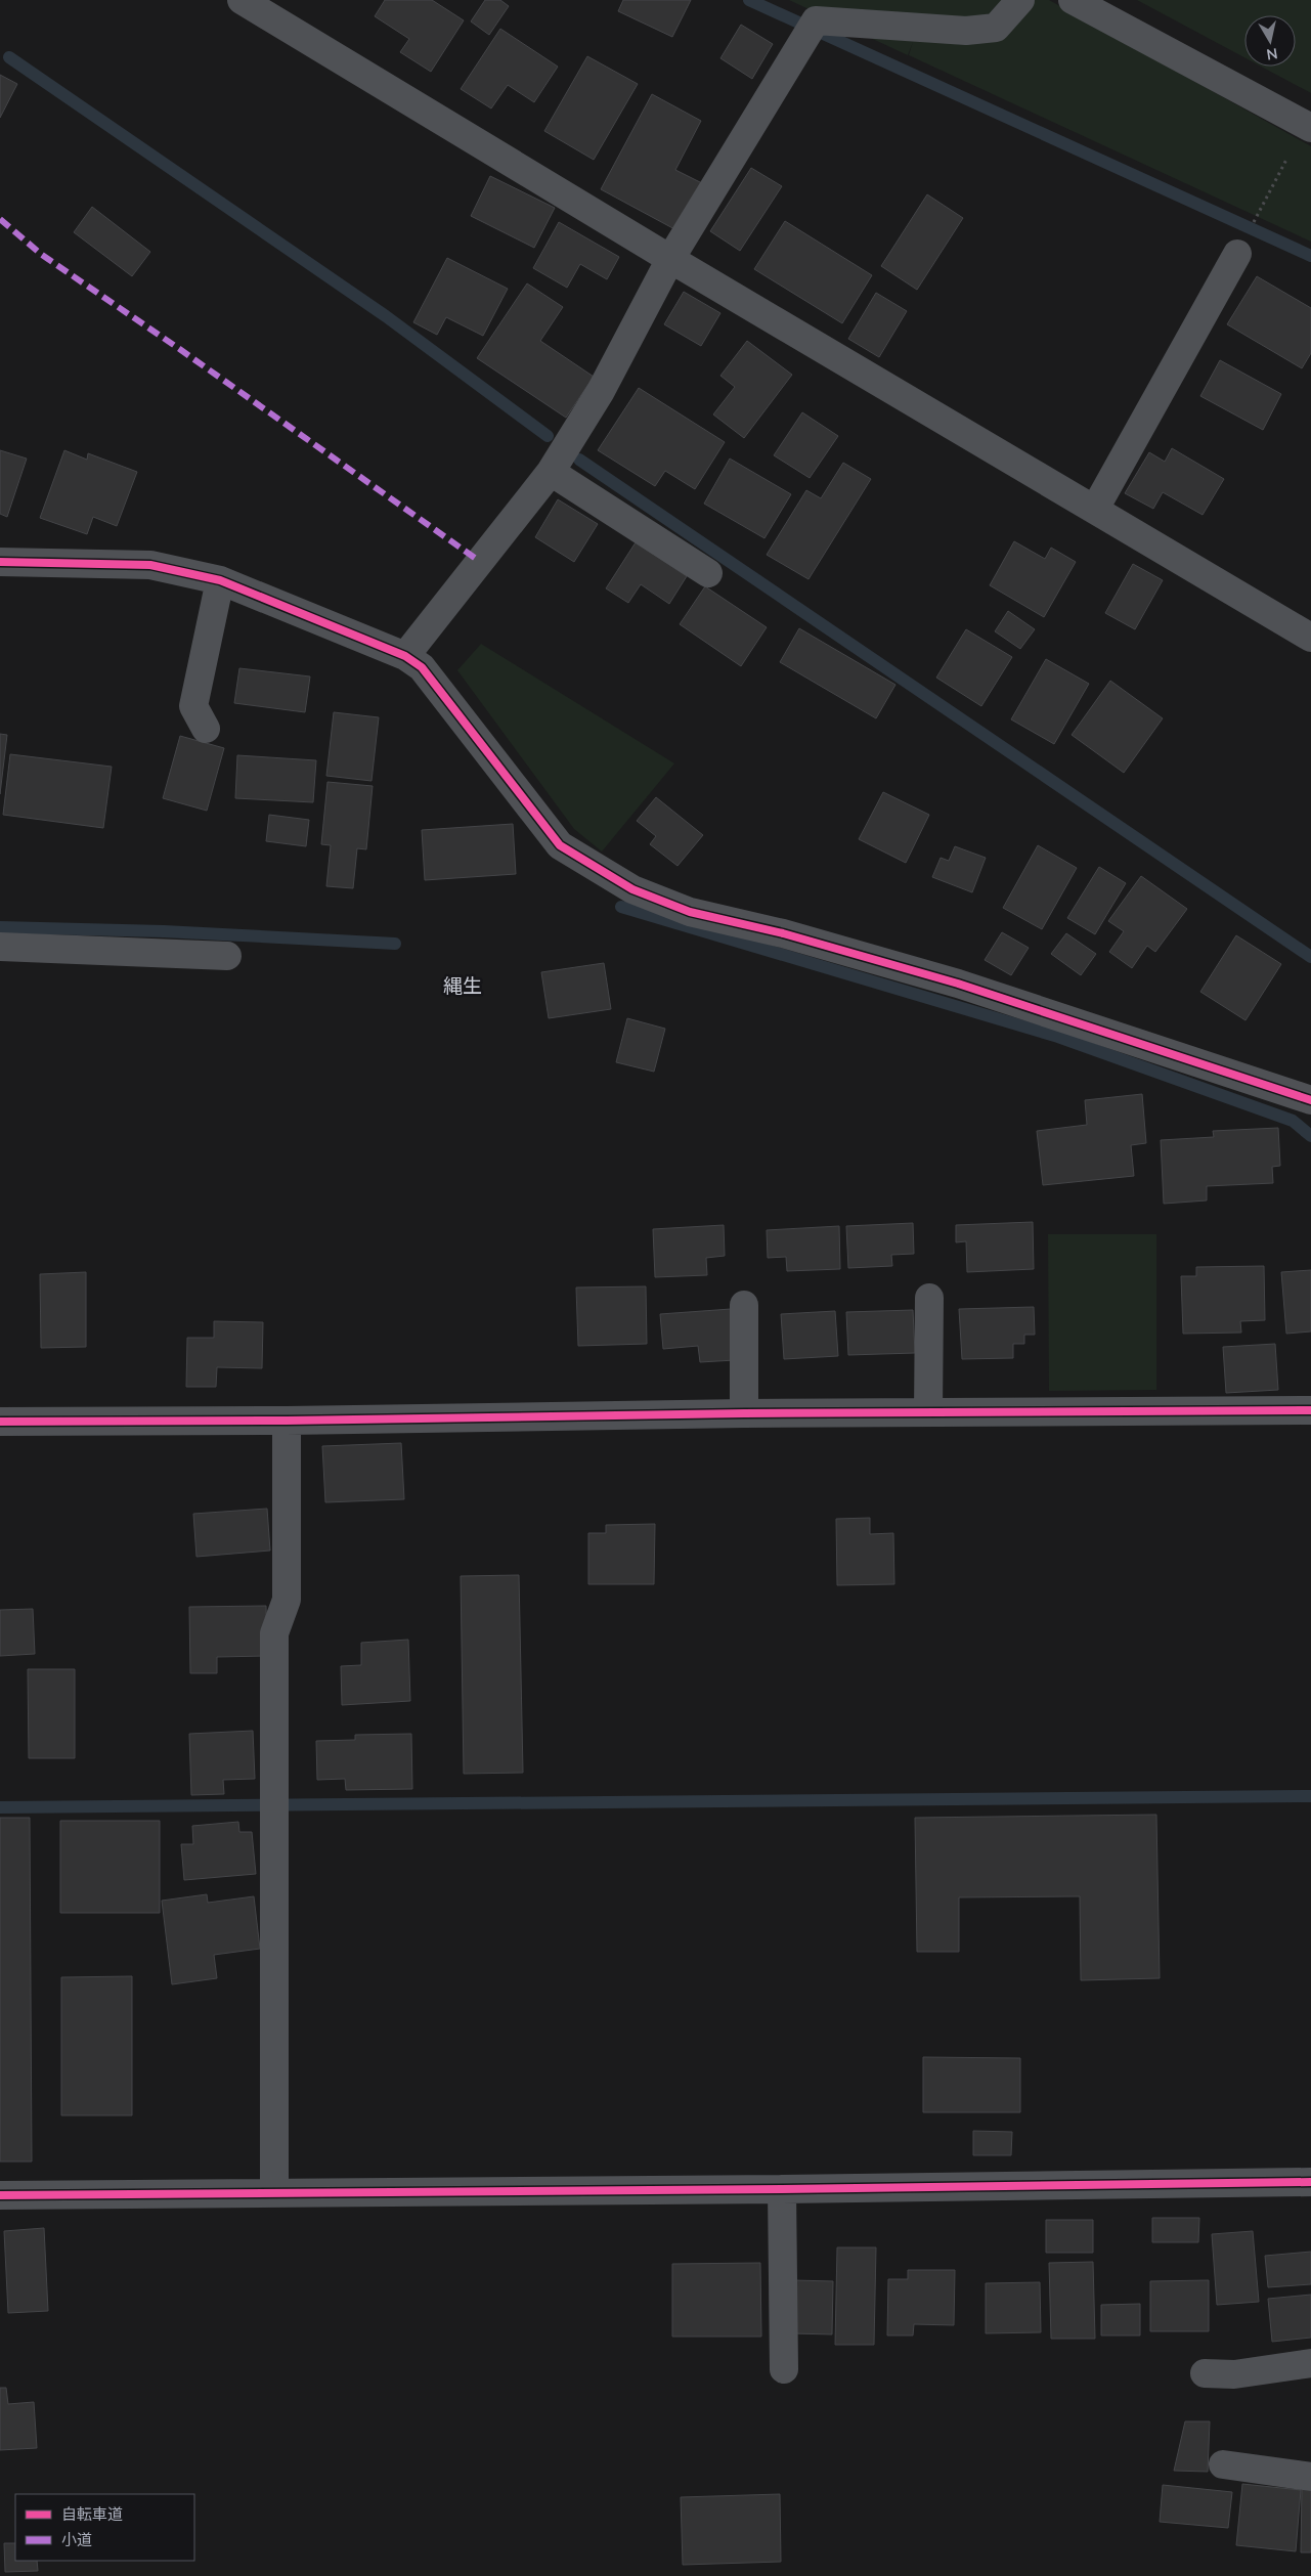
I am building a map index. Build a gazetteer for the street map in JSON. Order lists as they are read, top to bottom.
{
  "districts": ["縄生"],
  "legend": ["自転車道", "小道"],
  "north": "bottom"
}
